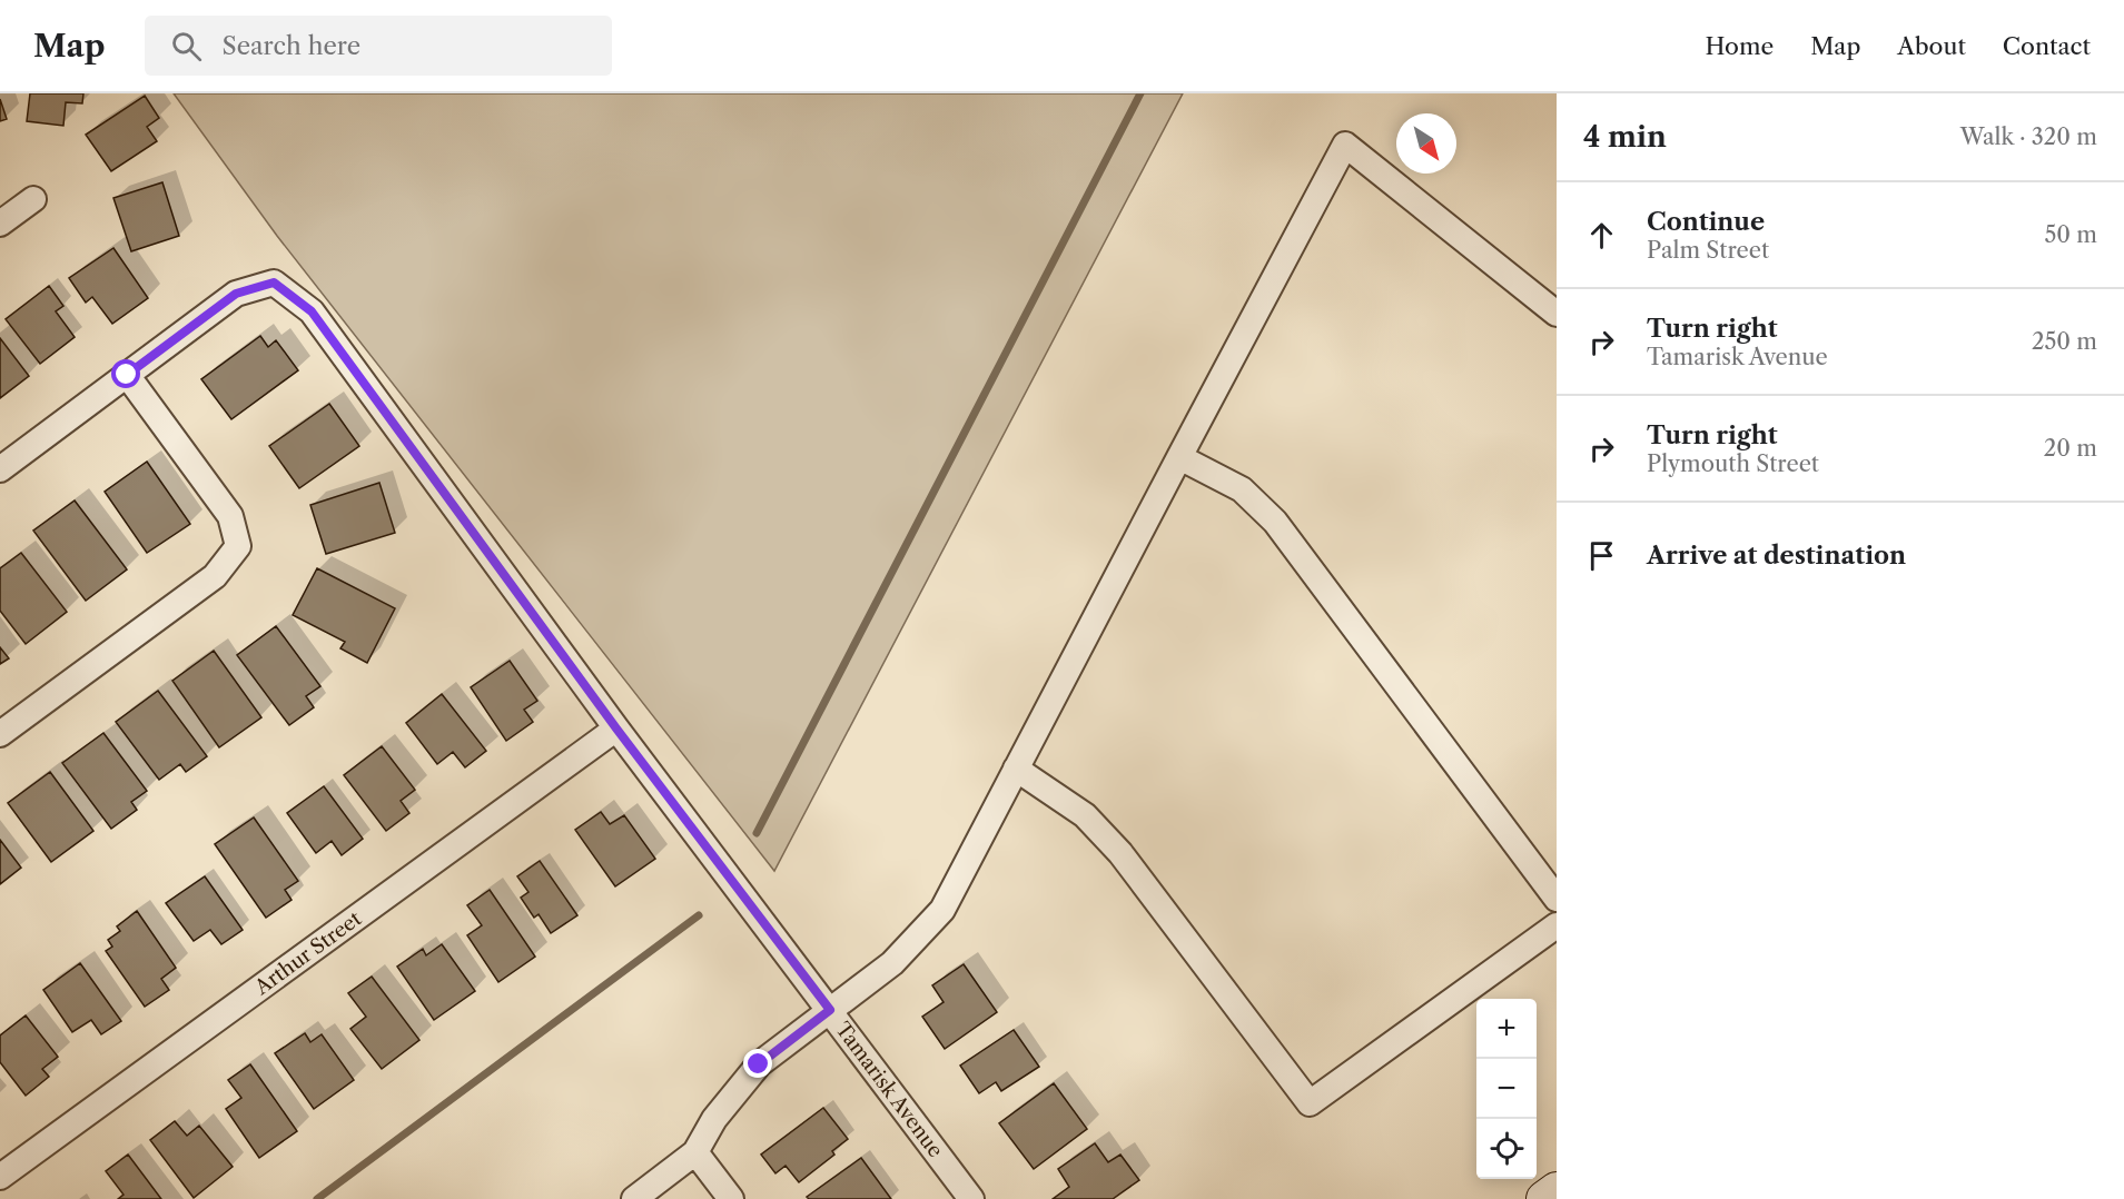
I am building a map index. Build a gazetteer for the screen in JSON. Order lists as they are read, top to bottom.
{
  "streets": {
    "street": ["Arthur Street", "Tamarisk Avenue"]
  },
  "crossings": [
    ["Arthur Street", "Tamarisk Avenue"]
  ],
  "north": "bottom right",
  "page": {
    "header": "Map",
    "search": "Search here",
    "nav": [
      "Home",
      "Map",
      "About",
      "Contact"
    ],
    "heading": ["4 min", "Walk · 320 m"],
    "list": [
      ["Continue", "Palm Street", "50 m"],
      ["Turn right", "Tamarisk Avenue", "250 m"],
      ["Turn right", "Plymouth Street", "20 m"],
      "Arrive at destination"
    ],
    "map_buttons": ["+", "−"]
  }
}
